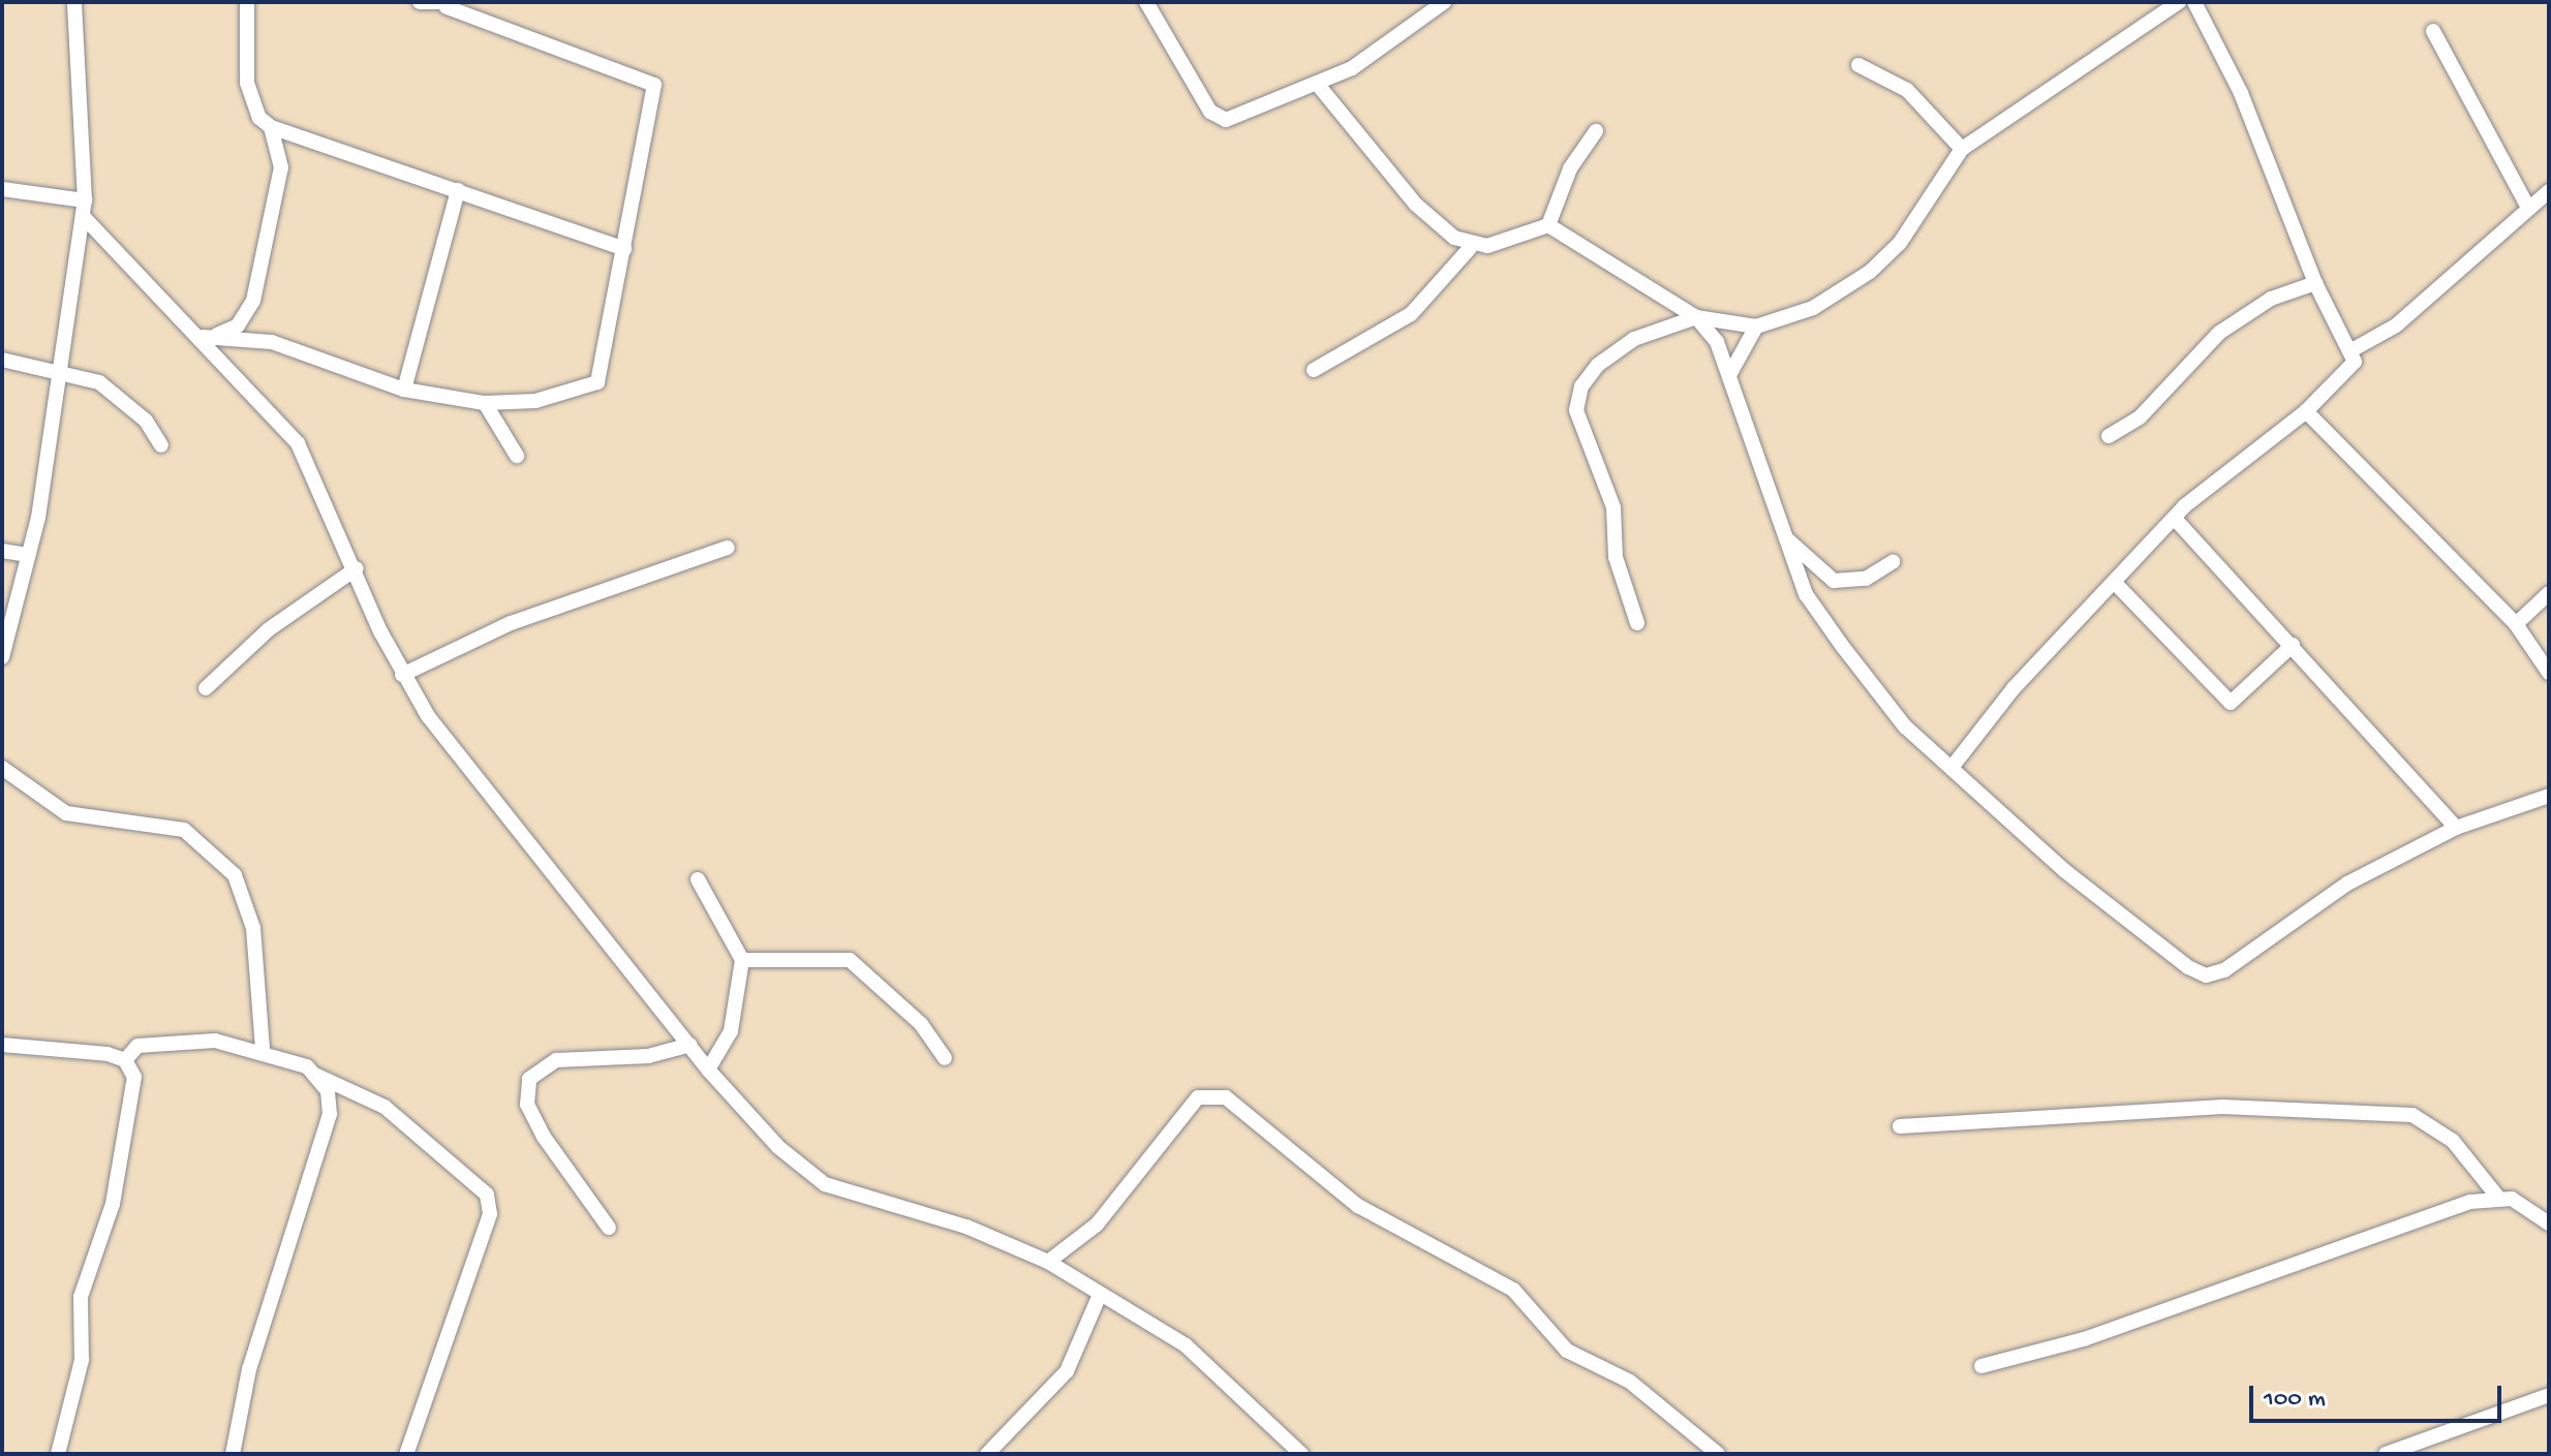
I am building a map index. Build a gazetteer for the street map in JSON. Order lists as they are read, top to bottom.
{
  "scale_bar": "100 m"
}
